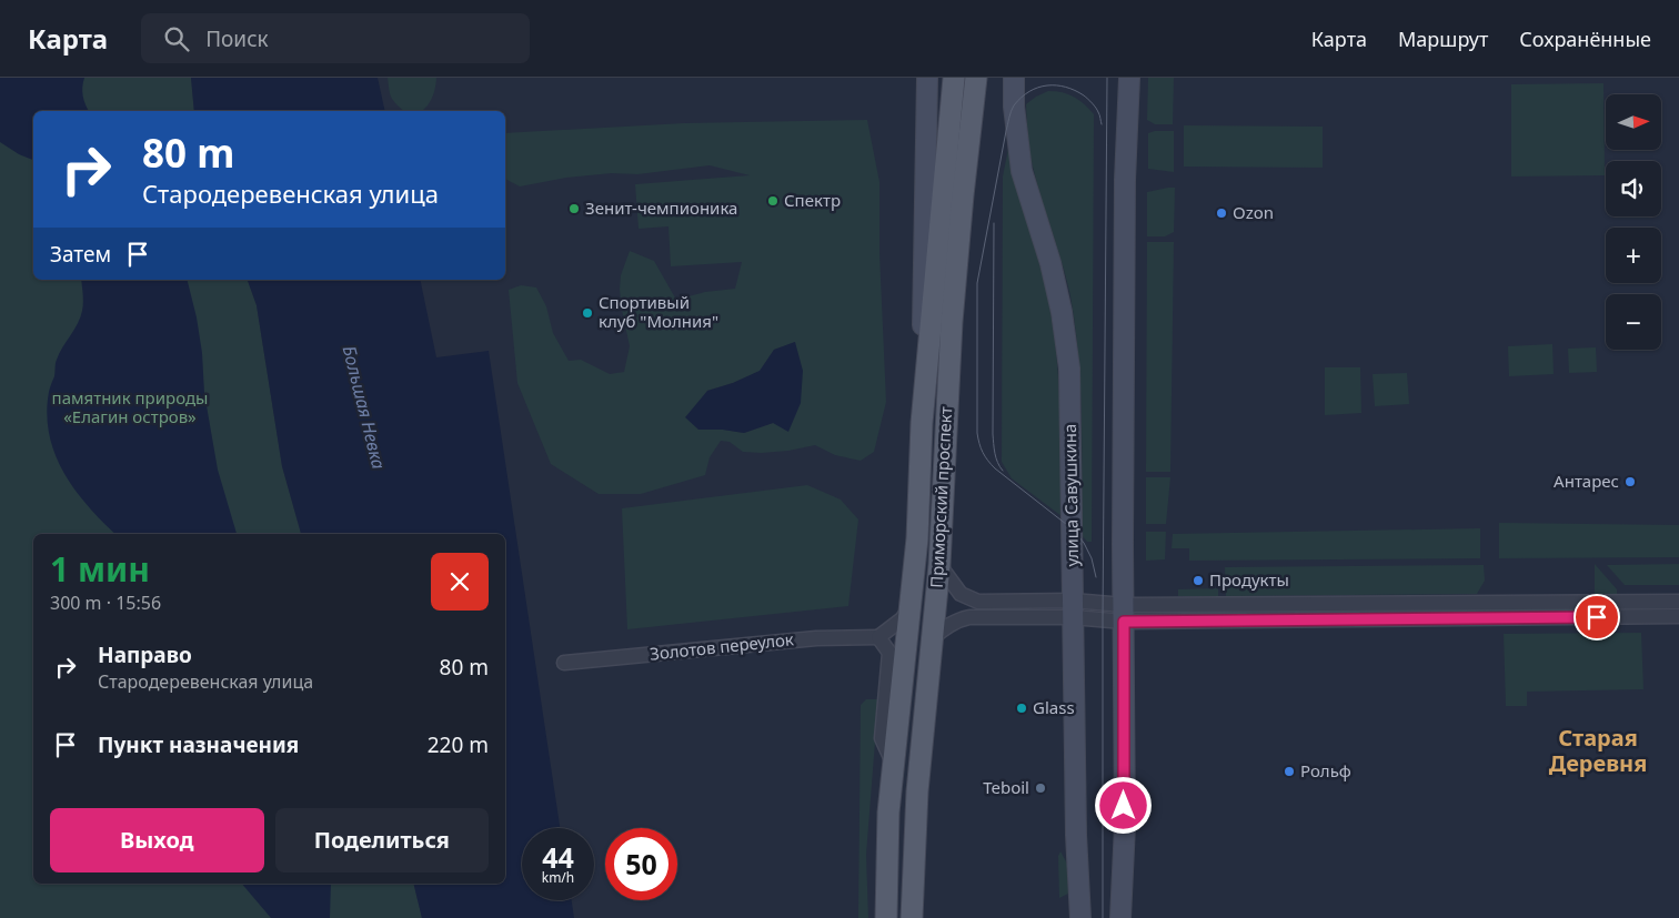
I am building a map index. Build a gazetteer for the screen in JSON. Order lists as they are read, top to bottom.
{
  "streets": {
    "main road": ["улица Савушкина", "Приморский проспект"],
    "street": ["Золотов переулок"]
  },
  "districts": ["Старая Деревня"],
  "water": ["Большая Невка"],
  "parks": ["памятник природы «Елагин остров»"],
  "places": [
    "Спектр",
    "Зенит-чемпионика",
    "Ozon",
    "Спортивый клуб \"Молния\"",
    "Антарес",
    "Продукты",
    "Glass",
    "Рольф",
    "Teboil"
  ],
  "north": "right",
  "page": {
    "header": "Карта",
    "search": "Поиск",
    "nav": ["Карта", "Маршрут", "Сохранённые"],
    "map_buttons": ["+", "−"],
    "turn": ["80 m", "Стародеревенская улица"],
    "then": "Затем",
    "heading": ["1 мин", "300 m · 15:56"],
    "list": [
      {
        "name": "Направо",
        "note": "Стародеревенская улица",
        "value": "80 m"
      },
      {
        "name": "Пункт назначения",
        "value": "220 m"
      }
    ],
    "buttons": ["Выход", "Поделиться"],
    "speed": "44 km/h",
    "limit": "50"
  }
}
